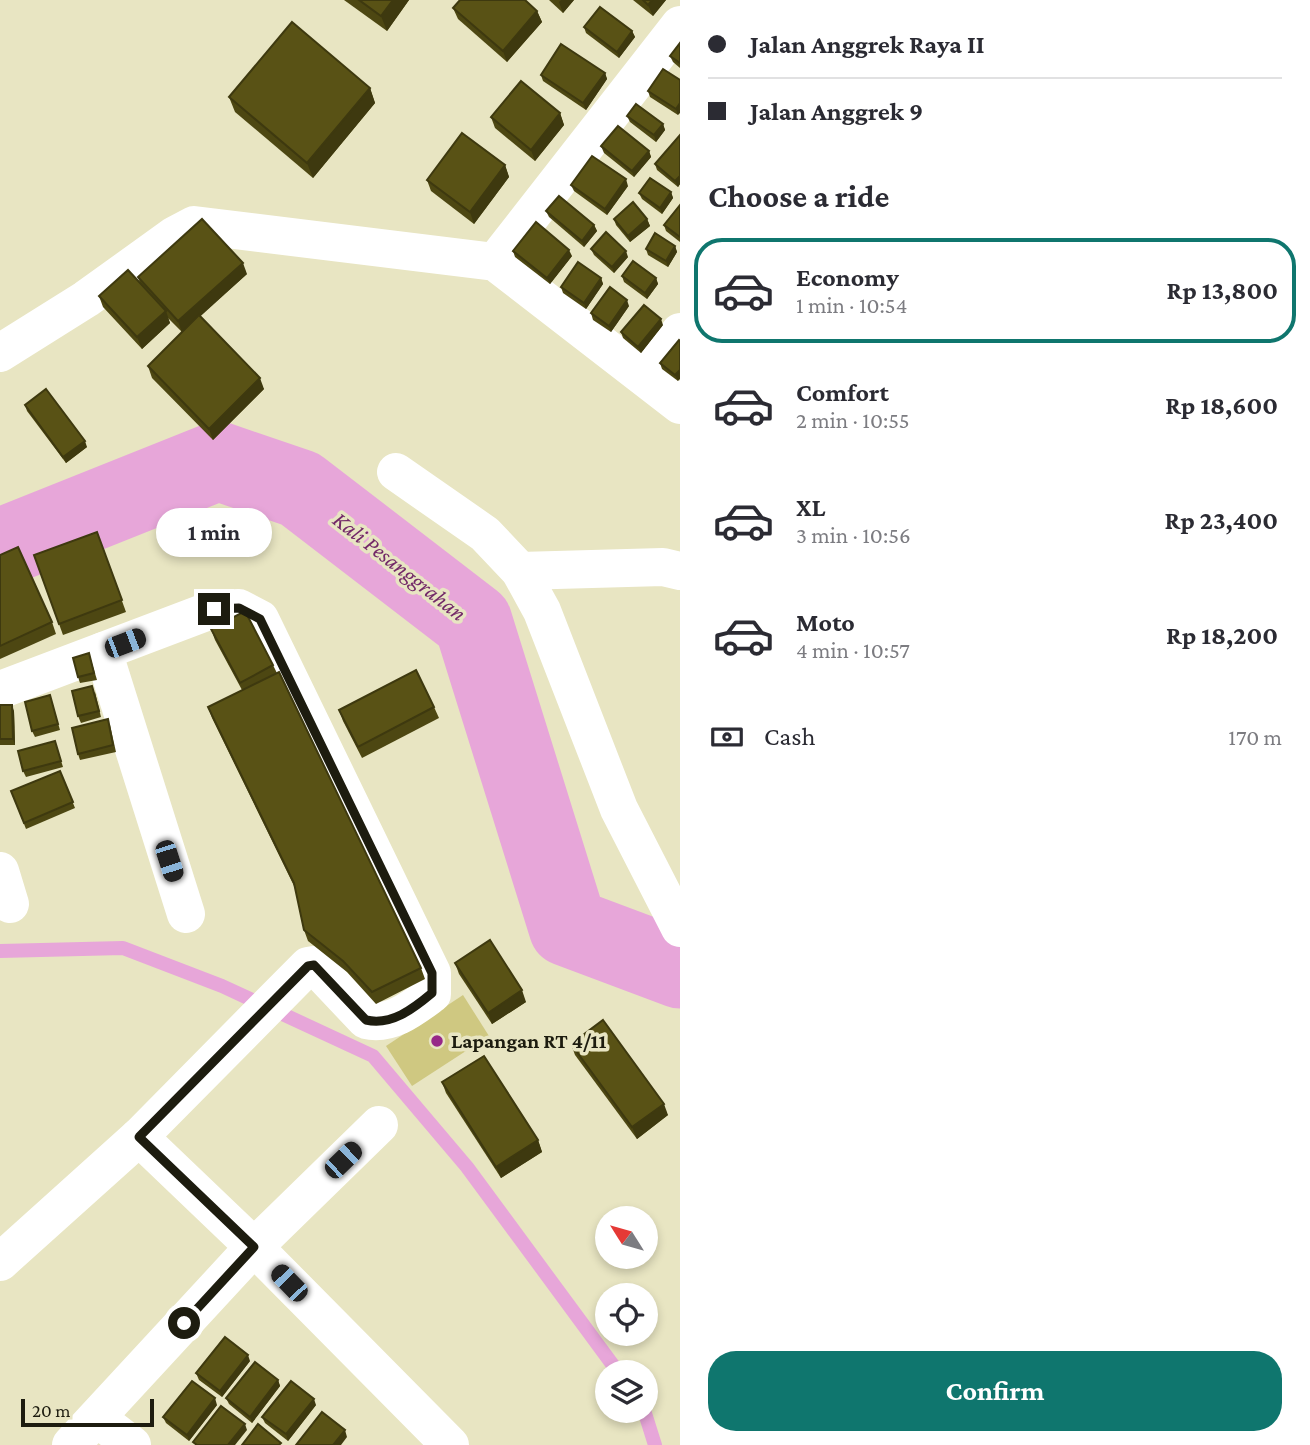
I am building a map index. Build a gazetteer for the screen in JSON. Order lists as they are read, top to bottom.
{
  "water": ["Kali Pesanggrahan"],
  "places": ["Lapangan RT 4/11"],
  "scale_bar": "20 m",
  "north": "top left",
  "page": {
    "banner": ["Jalan Anggrek Raya II", "Jalan Anggrek 9"],
    "heading": "Choose a ride",
    "list": [
      {
        "name": "Economy",
        "note": "1 min · 10:54",
        "value": "Rp 13,800"
      },
      {
        "name": "Comfort",
        "note": "2 min · 10:55",
        "value": "Rp 18,600"
      },
      {
        "name": "XL",
        "note": "3 min · 10:56",
        "value": "Rp 23,400"
      },
      {
        "name": "Moto",
        "note": "4 min · 10:57",
        "value": "Rp 18,200"
      }
    ],
    "bubble": "1 min",
    "pay": ["Cash", "170 m"],
    "buttons": "Confirm",
    "scale": "20 m"
  }
}
